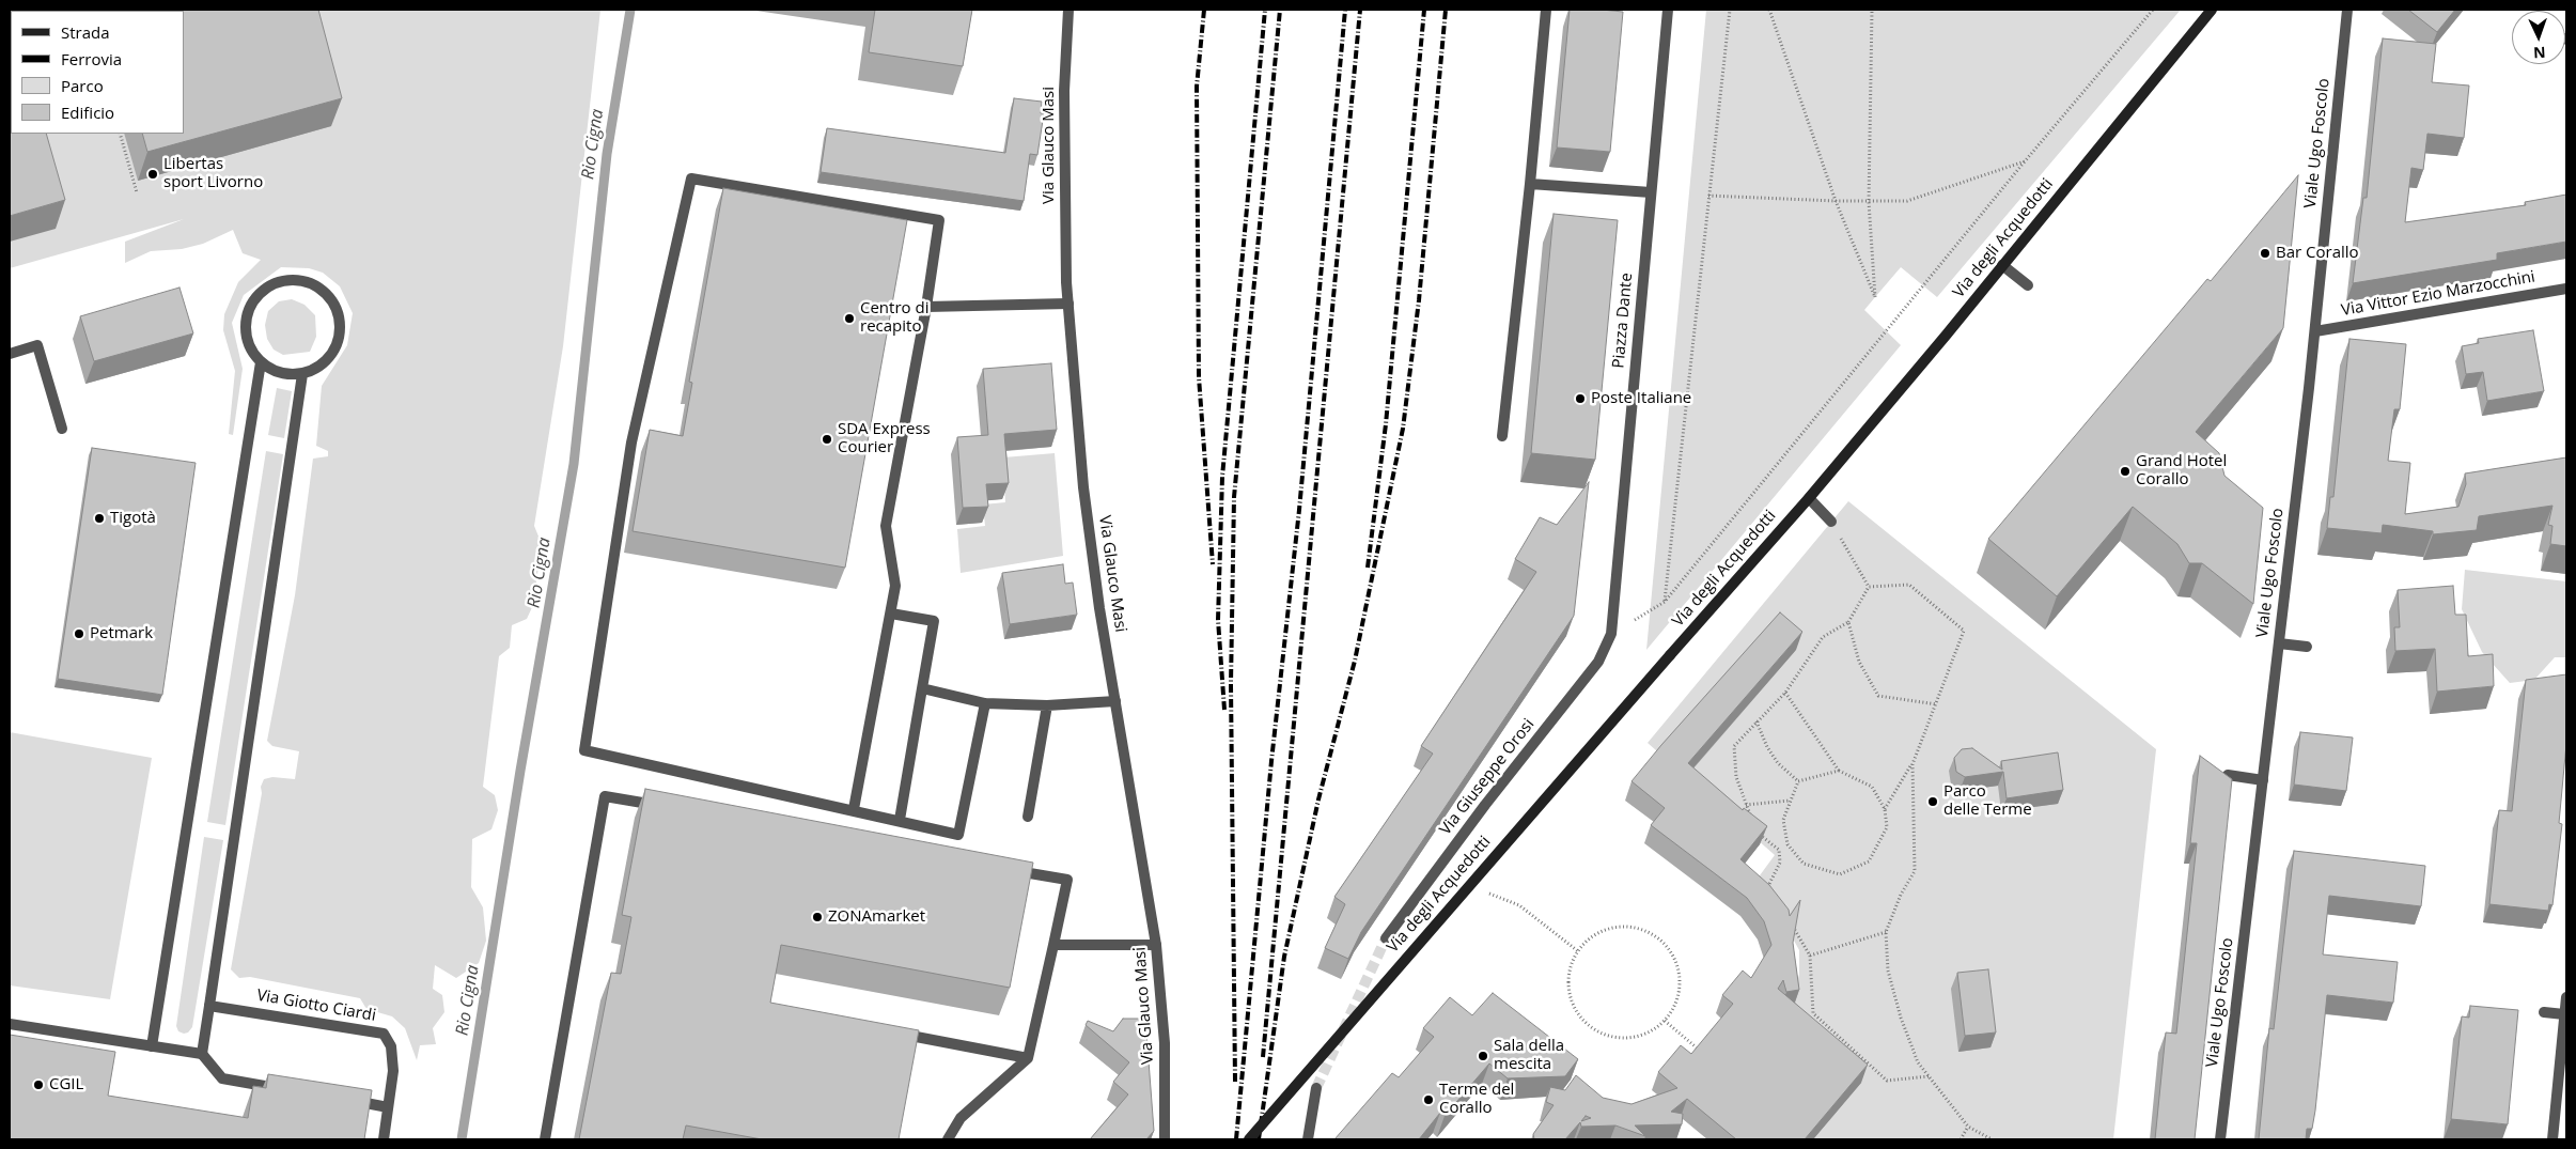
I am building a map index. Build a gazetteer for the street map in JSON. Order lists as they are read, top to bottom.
{
  "streets": {
    "main road": ["Via degli Acquedotti"],
    "street": [
      "Viale Ugo Foscolo",
      "Via Glauco Masi",
      "Via Vittor Ezio Marzocchini",
      "Piazza Dante",
      "Via Giuseppe Orosi",
      "Via Giotto Ciardi"
    ]
  },
  "crossings": [
    ["Viale Ugo Foscolo", "Via Vittor Ezio Marzocchini"],
    ["Piazza Dante", "Via Giuseppe Orosi"]
  ],
  "water": ["Rio Cigna"],
  "places": [
    "Libertas sport Livorno",
    "Bar Corallo",
    "Centro di recapito",
    "Poste Italiane",
    "SDA Express Courier",
    "Grand Hotel Corallo",
    "Tigotà",
    "Petmark",
    "Parco delle Terme",
    "ZONAmarket",
    "Sala della mescita",
    "CGIL",
    "Terme del Corallo"
  ],
  "legend": [
    "Strada",
    "Ferrovia",
    "Parco",
    "Edificio"
  ],
  "north": "bottom"
}
